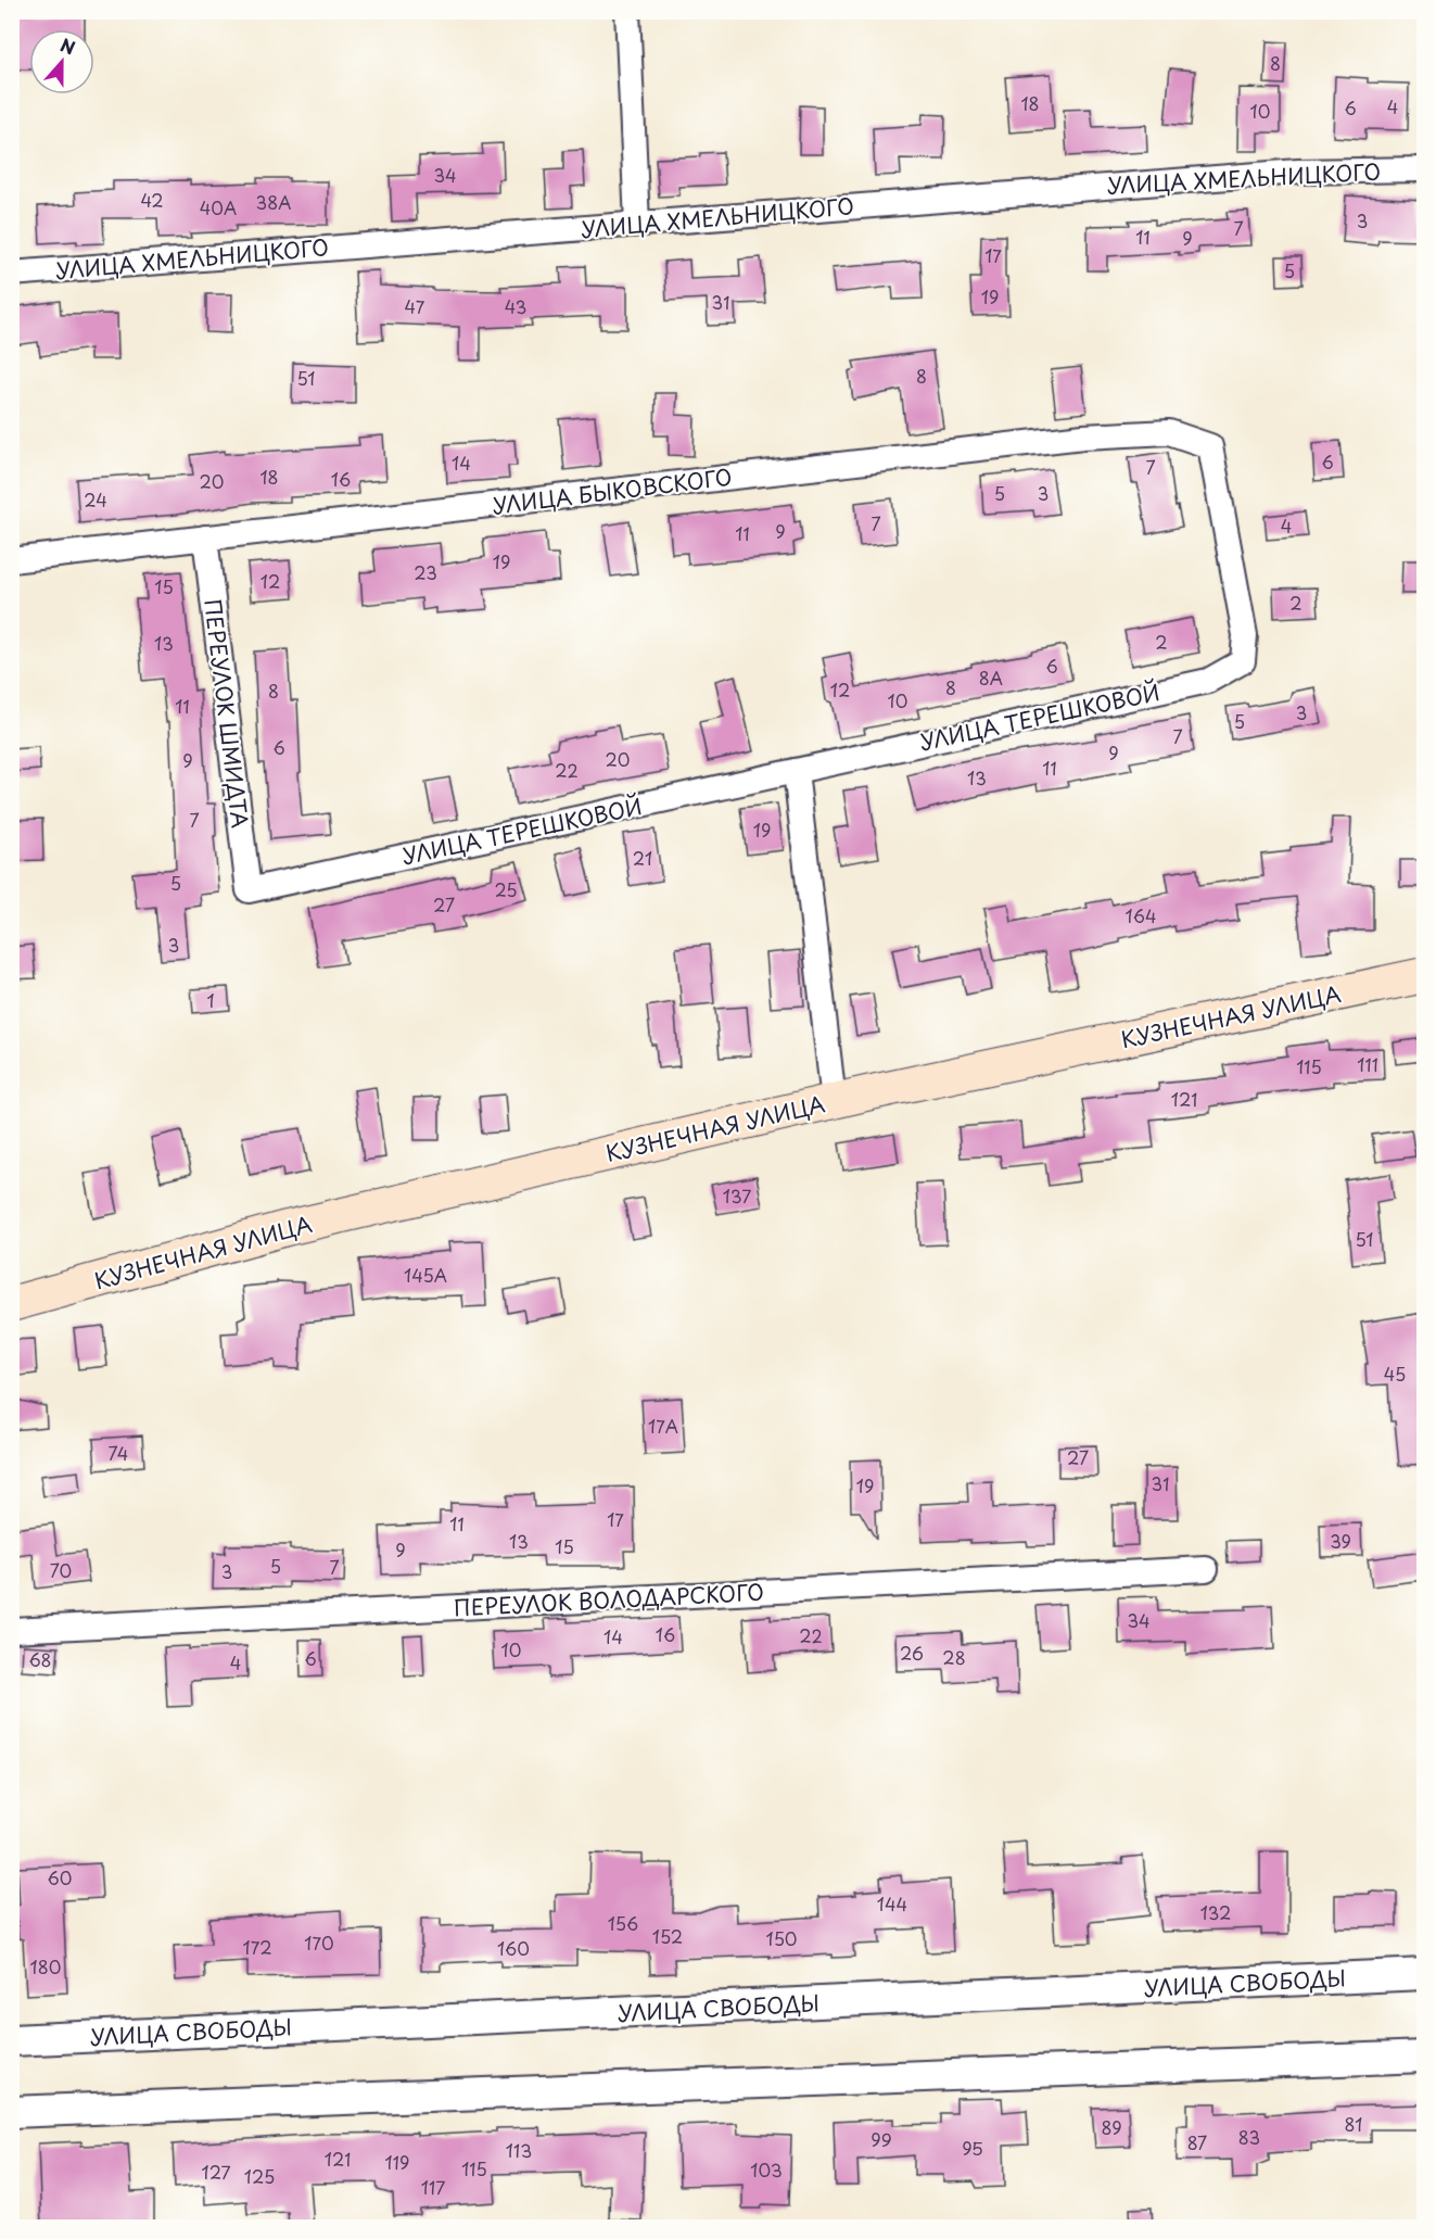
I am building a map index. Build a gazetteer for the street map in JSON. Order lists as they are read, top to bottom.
{
  "streets": {
    "main road": ["КУЗНЕЧНАЯ УЛИЦА"],
    "street": [
      "УЛИЦА ХМЕЛЬНИЦКОГО",
      "УЛИЦА БЫКОВСКОГО",
      "ПЕРЕУЛОК ШМИДТА",
      "УЛИЦА ТЕРЕШКОВОЙ",
      "ПЕРЕУЛОК ВОЛОДАРСКОГО",
      "УЛИЦА СВОБОДЫ"
    ]
  },
  "crossings": [
    ["УЛИЦА БЫКОВСКОГО", "ПЕРЕУЛОК ШМИДТА"],
    ["УЛИЦА БЫКОВСКОГО", "УЛИЦА ТЕРЕШКОВОЙ"],
    ["ПЕРЕУЛОК ШМИДТА", "УЛИЦА ТЕРЕШКОВОЙ"]
  ],
  "house_numbers": [
    "8",
    "18",
    "4",
    "6",
    "10",
    "34",
    "42",
    "38А",
    "40А",
    "3",
    "7",
    "11",
    "9",
    "17",
    "5",
    "19",
    "31",
    "47",
    "43",
    "8",
    "51",
    "6",
    "14",
    "7",
    "18",
    "16",
    "20",
    "5",
    "3",
    "24",
    "7",
    "4",
    "9",
    "11",
    "19",
    "23",
    "12",
    "15",
    "2",
    "2",
    "13",
    "6",
    "8А",
    "8",
    "12",
    "8",
    "10",
    "11",
    "3",
    "5",
    "7",
    "6",
    "9",
    "20",
    "9",
    "11",
    "22",
    "13",
    "7",
    "19",
    "21",
    "5",
    "25",
    "27",
    "164",
    "3",
    "1",
    "111",
    "115",
    "121",
    "137",
    "51",
    "145А",
    "45",
    "17А",
    "74",
    "27",
    "31",
    "19",
    "17",
    "11",
    "13",
    "39",
    "15",
    "9",
    "5",
    "7",
    "70",
    "3",
    "34",
    "16",
    "22",
    "14",
    "10",
    "26",
    "28",
    "6",
    "68",
    "4",
    "60",
    "144",
    "132",
    "156",
    "152",
    "150",
    "170",
    "172",
    "160",
    "180",
    "81",
    "89",
    "83",
    "99",
    "87",
    "95",
    "113",
    "121",
    "119",
    "115",
    "103",
    "127",
    "125",
    "117"
  ],
  "north": "top"
}
